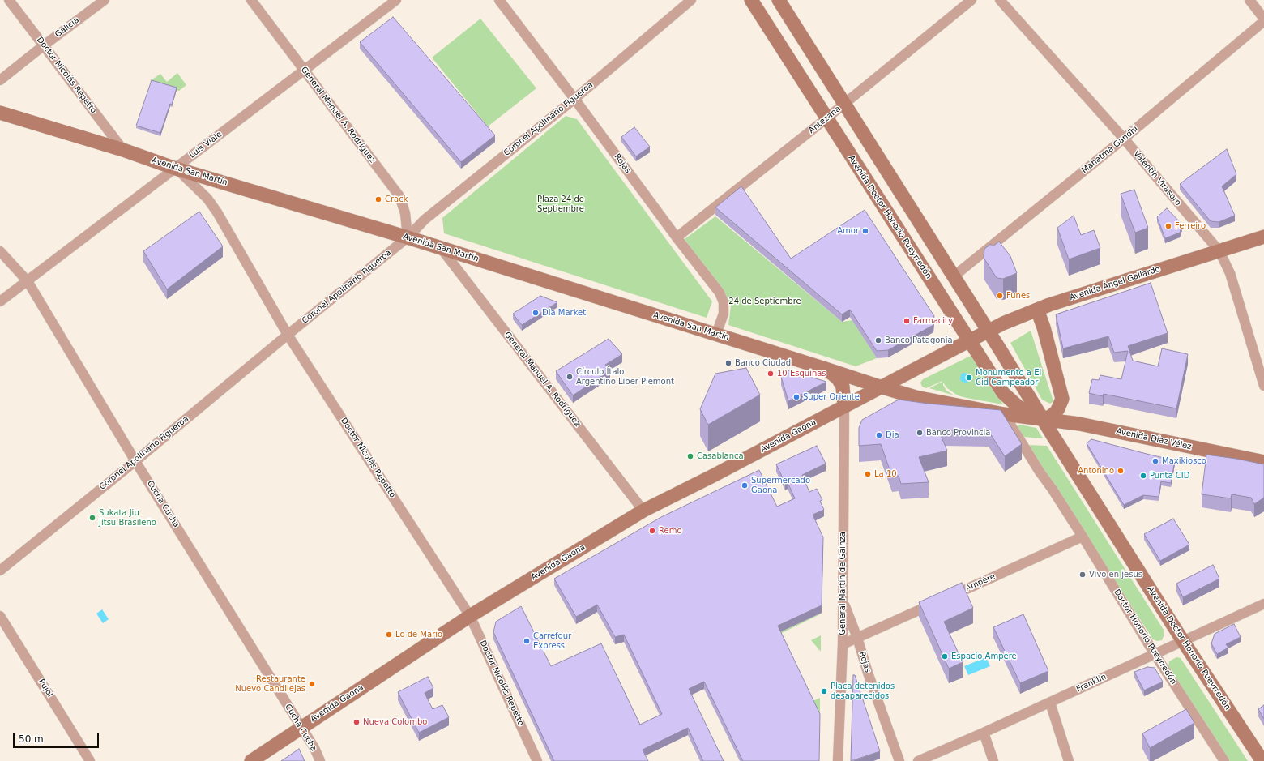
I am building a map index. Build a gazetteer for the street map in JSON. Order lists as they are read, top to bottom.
{
  "streets": {
    "main road": [
      "Avenida San Martín",
      "Avenida Doctor Honorio Pueyrredón",
      "Avenida Ángel Gallardo",
      "Avenida Gaona",
      "Avenida Díaz Vélez"
    ],
    "street": [
      "Galicia",
      "Doctor Nicolás Repetto",
      "General Manuel A. Rodríguez",
      "Coronel Apolinario Figueroa",
      "Antezana",
      "Luis Viale",
      "Mahatma Gandhi",
      "Rojas",
      "Valentín Virasoro",
      "Cucha Cucha",
      "Ampère",
      "General Martín de Gainza",
      "Doctor Honorio Pueyrredón",
      "Franklin",
      "Pujol"
    ]
  },
  "crossings": [
    ["Galicia", "Doctor Nicolás Repetto"],
    ["Doctor Nicolás Repetto", "Coronel Apolinario Figueroa"],
    ["Doctor Nicolás Repetto", "Luis Viale"],
    ["Doctor Nicolás Repetto", "Avenida San Martín"],
    ["Doctor Nicolás Repetto", "Avenida Gaona"],
    ["General Manuel A. Rodríguez", "Coronel Apolinario Figueroa"],
    ["General Manuel A. Rodríguez", "Luis Viale"],
    ["General Manuel A. Rodríguez", "Avenida San Martín"],
    ["General Manuel A. Rodríguez", "Avenida Gaona"],
    ["Coronel Apolinario Figueroa", "Rojas"],
    ["Coronel Apolinario Figueroa", "Avenida San Martín"],
    ["Coronel Apolinario Figueroa", "Cucha Cucha"],
    ["Antezana", "Rojas"],
    ["Antezana", "Avenida Doctor Honorio Pueyrredón"],
    ["Luis Viale", "Avenida San Martín"],
    ["Luis Viale", "Cucha Cucha"],
    ["Mahatma Gandhi", "Valentín Virasoro"],
    ["Mahatma Gandhi", "Avenida Doctor Honorio Pueyrredón"],
    ["Rojas", "Avenida San Martín"],
    ["Rojas", "Ampère"],
    ["Rojas", "General Martín de Gainza"],
    ["Avenida San Martín", "Avenida Gaona"],
    ["Valentín Virasoro", "Avenida Ángel Gallardo"],
    ["Avenida Doctor Honorio Pueyrredón", "Avenida Ángel Gallardo"],
    ["Avenida Doctor Honorio Pueyrredón", "Avenida Gaona"],
    ["Avenida Doctor Honorio Pueyrredón", "Avenida Díaz Vélez"],
    ["Avenida Doctor Honorio Pueyrredón", "Franklin"],
    ["Avenida Ángel Gallardo", "Avenida Gaona"],
    ["Avenida Gaona", "Cucha Cucha"],
    ["Avenida Gaona", "General Martín de Gainza"],
    ["Ampère", "General Martín de Gainza"],
    ["Ampère", "Doctor Honorio Pueyrredón"],
    ["Doctor Honorio Pueyrredón", "Franklin"]
  ],
  "parks": ["Plaza 24 de Septiembre", "24 de Septiembre"],
  "places": [
    "Crack",
    "Ferreiro",
    "Amor",
    "Funes",
    "Dia Market",
    "Farmacity",
    "Banco Patagonia",
    "Banco Ciudad",
    "10 Esquinas",
    "Círculo Ítalo Argentino Liber Piemont",
    "Monumento a El Cid Campeador",
    "Super Oriente",
    "Banco Provincia",
    "Dia",
    "Casablanca",
    "Maxikiosco",
    "Antonino",
    "La 10",
    "Punta CID",
    "Supermercado Gaona",
    "Sukata Jiu Jitsu Brasileño",
    "Remo",
    "Vivo en jesus",
    "Lo de Mario",
    "Carrefour Express",
    "Espacio Ampère",
    "Restaurante Nuevo Candilejas",
    "Placa detenidos desaparecidos",
    "Nueva Colombo"
  ],
  "scale_bar": "50 m"
}
